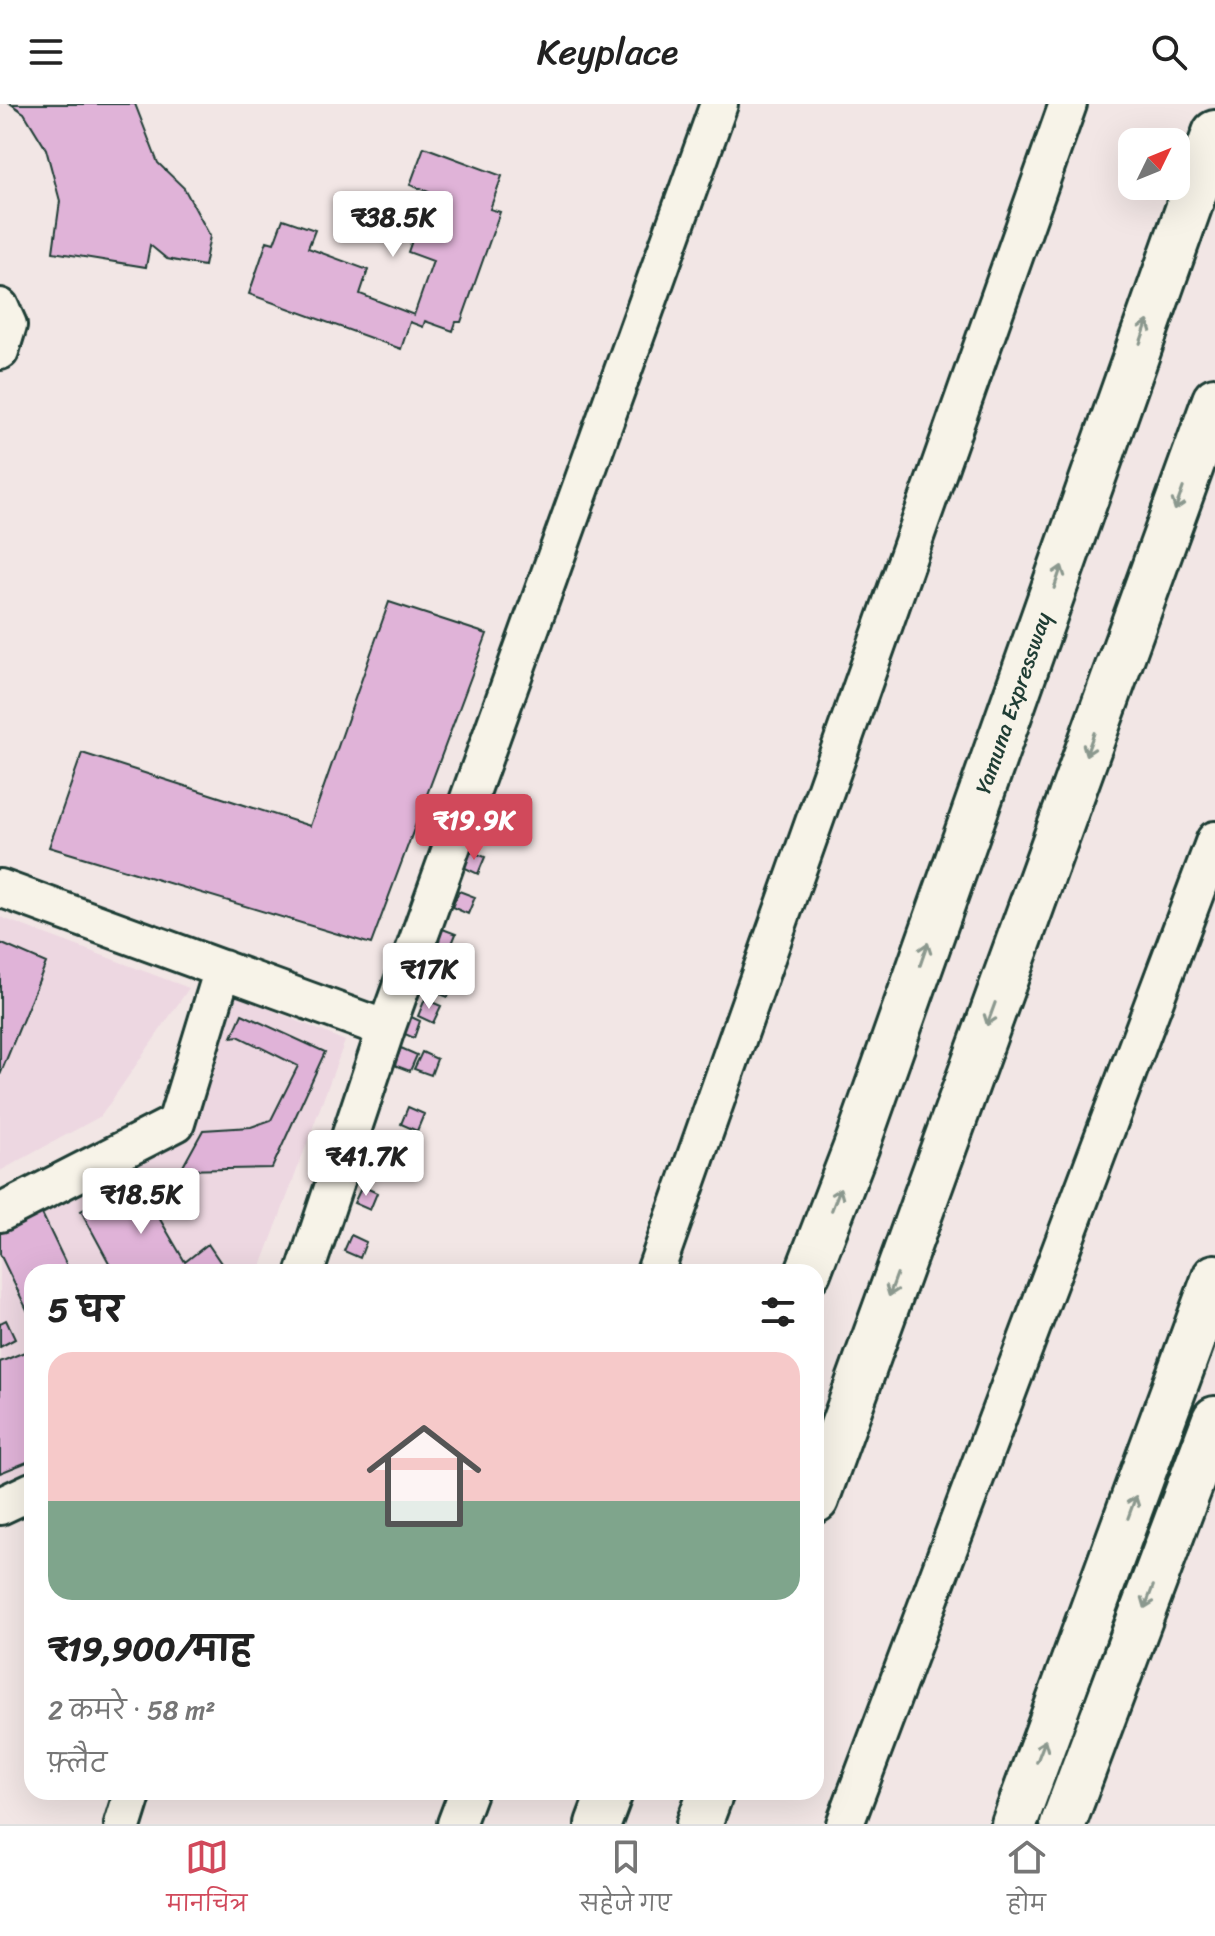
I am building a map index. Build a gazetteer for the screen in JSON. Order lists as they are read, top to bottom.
{
  "streets": {
    "main road": ["Yamuna Expressway"]
  },
  "north": "top right",
  "page": {
    "header": "Keyplace",
    "price": [
      "₹38.5K",
      "₹19.9K",
      "₹17K",
      "₹41.7K",
      "₹18.5K"
    ],
    "heading": "5 घर",
    "list": [
      {
        "name": "₹19,900/माह",
        "note": "2 कमरे · 58 m² · फ़्लैट"
      }
    ],
    "tabs": ["मानचित्र", "सहेजे गए", "होम"]
  }
}
